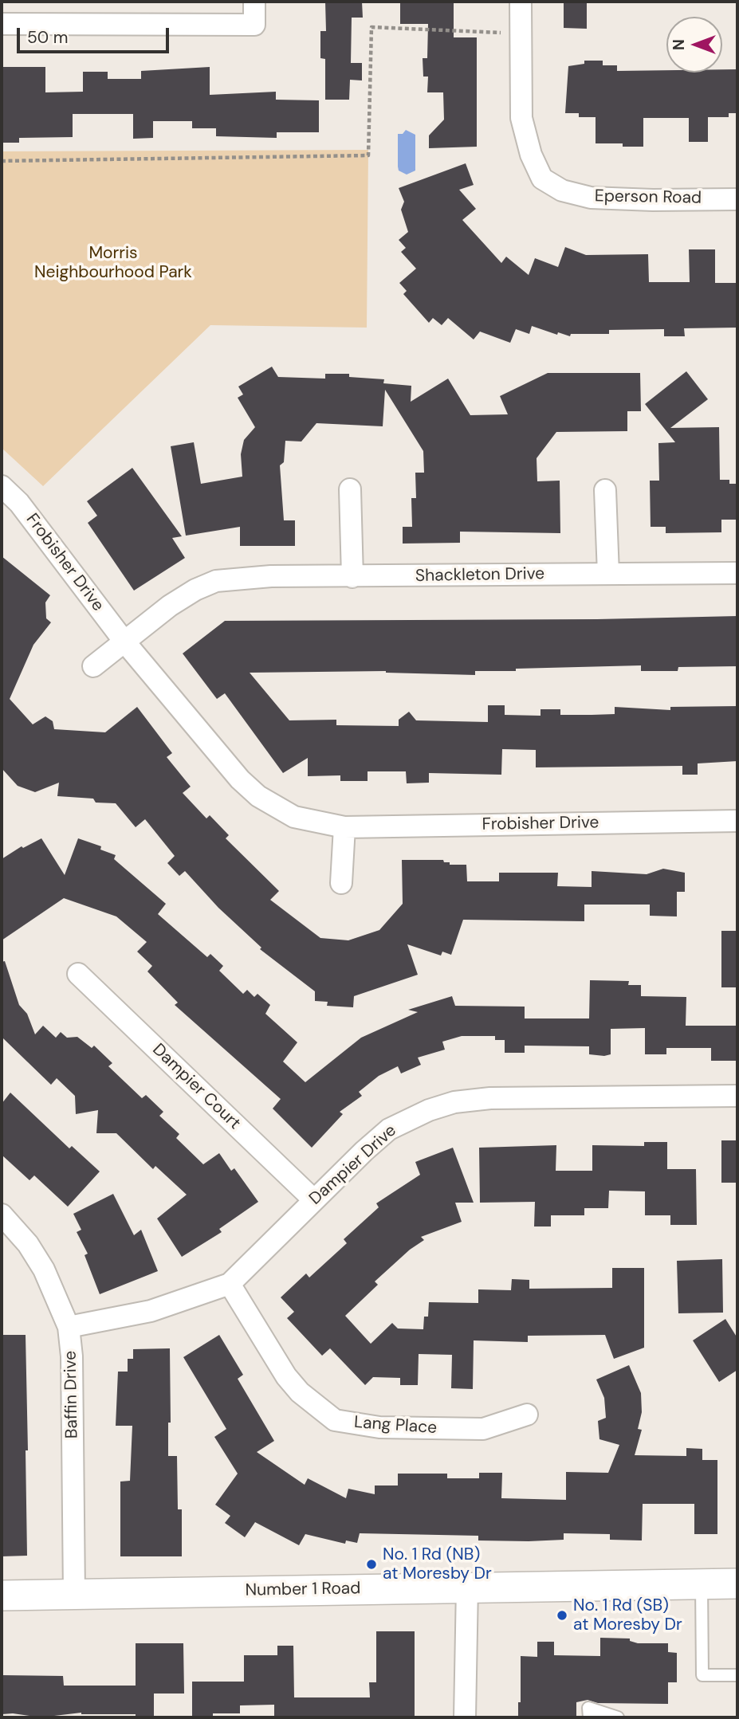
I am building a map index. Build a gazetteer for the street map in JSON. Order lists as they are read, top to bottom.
{
  "streets": {
    "main road": ["Number 1 Road"],
    "street": [
      "Eperson Road",
      "Frobisher Drive",
      "Shackleton Drive",
      "Dampier Court",
      "Dampier Drive",
      "Baffin Drive",
      "Lang Place"
    ]
  },
  "crossings": [
    ["Frobisher Drive", "Shackleton Drive"],
    ["Dampier Court", "Dampier Drive"],
    ["Dampier Drive", "Baffin Drive"],
    ["Dampier Drive", "Lang Place"],
    ["Baffin Drive", "Number 1 Road"]
  ],
  "parks": ["Morris Neighbourhood Park"],
  "places": ["No. 1 Rd (NB) at Moresby Dr", "No. 1 Rd (SB) at Moresby Dr"],
  "scale_bar": "50 m",
  "north": "left"
}
